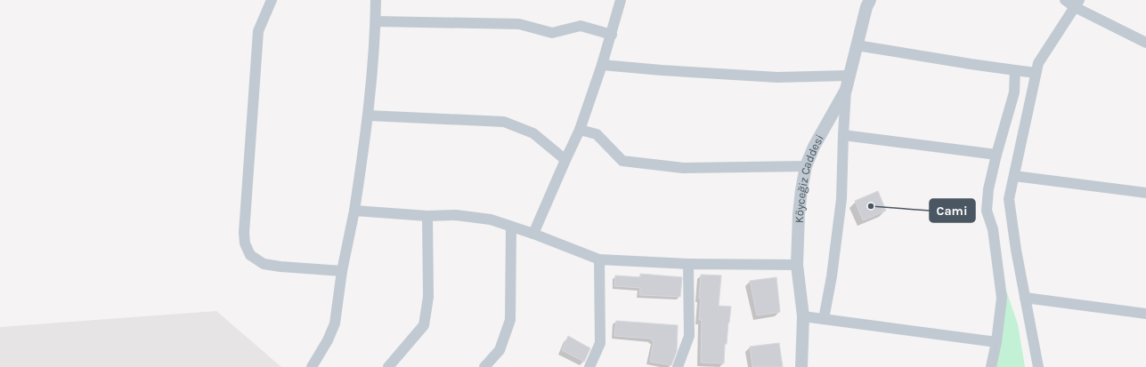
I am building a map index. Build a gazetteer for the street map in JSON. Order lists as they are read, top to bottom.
{
  "streets": {
    "street": ["Köyceğiz Caddesi"]
  },
  "places": ["Cami"]
}
